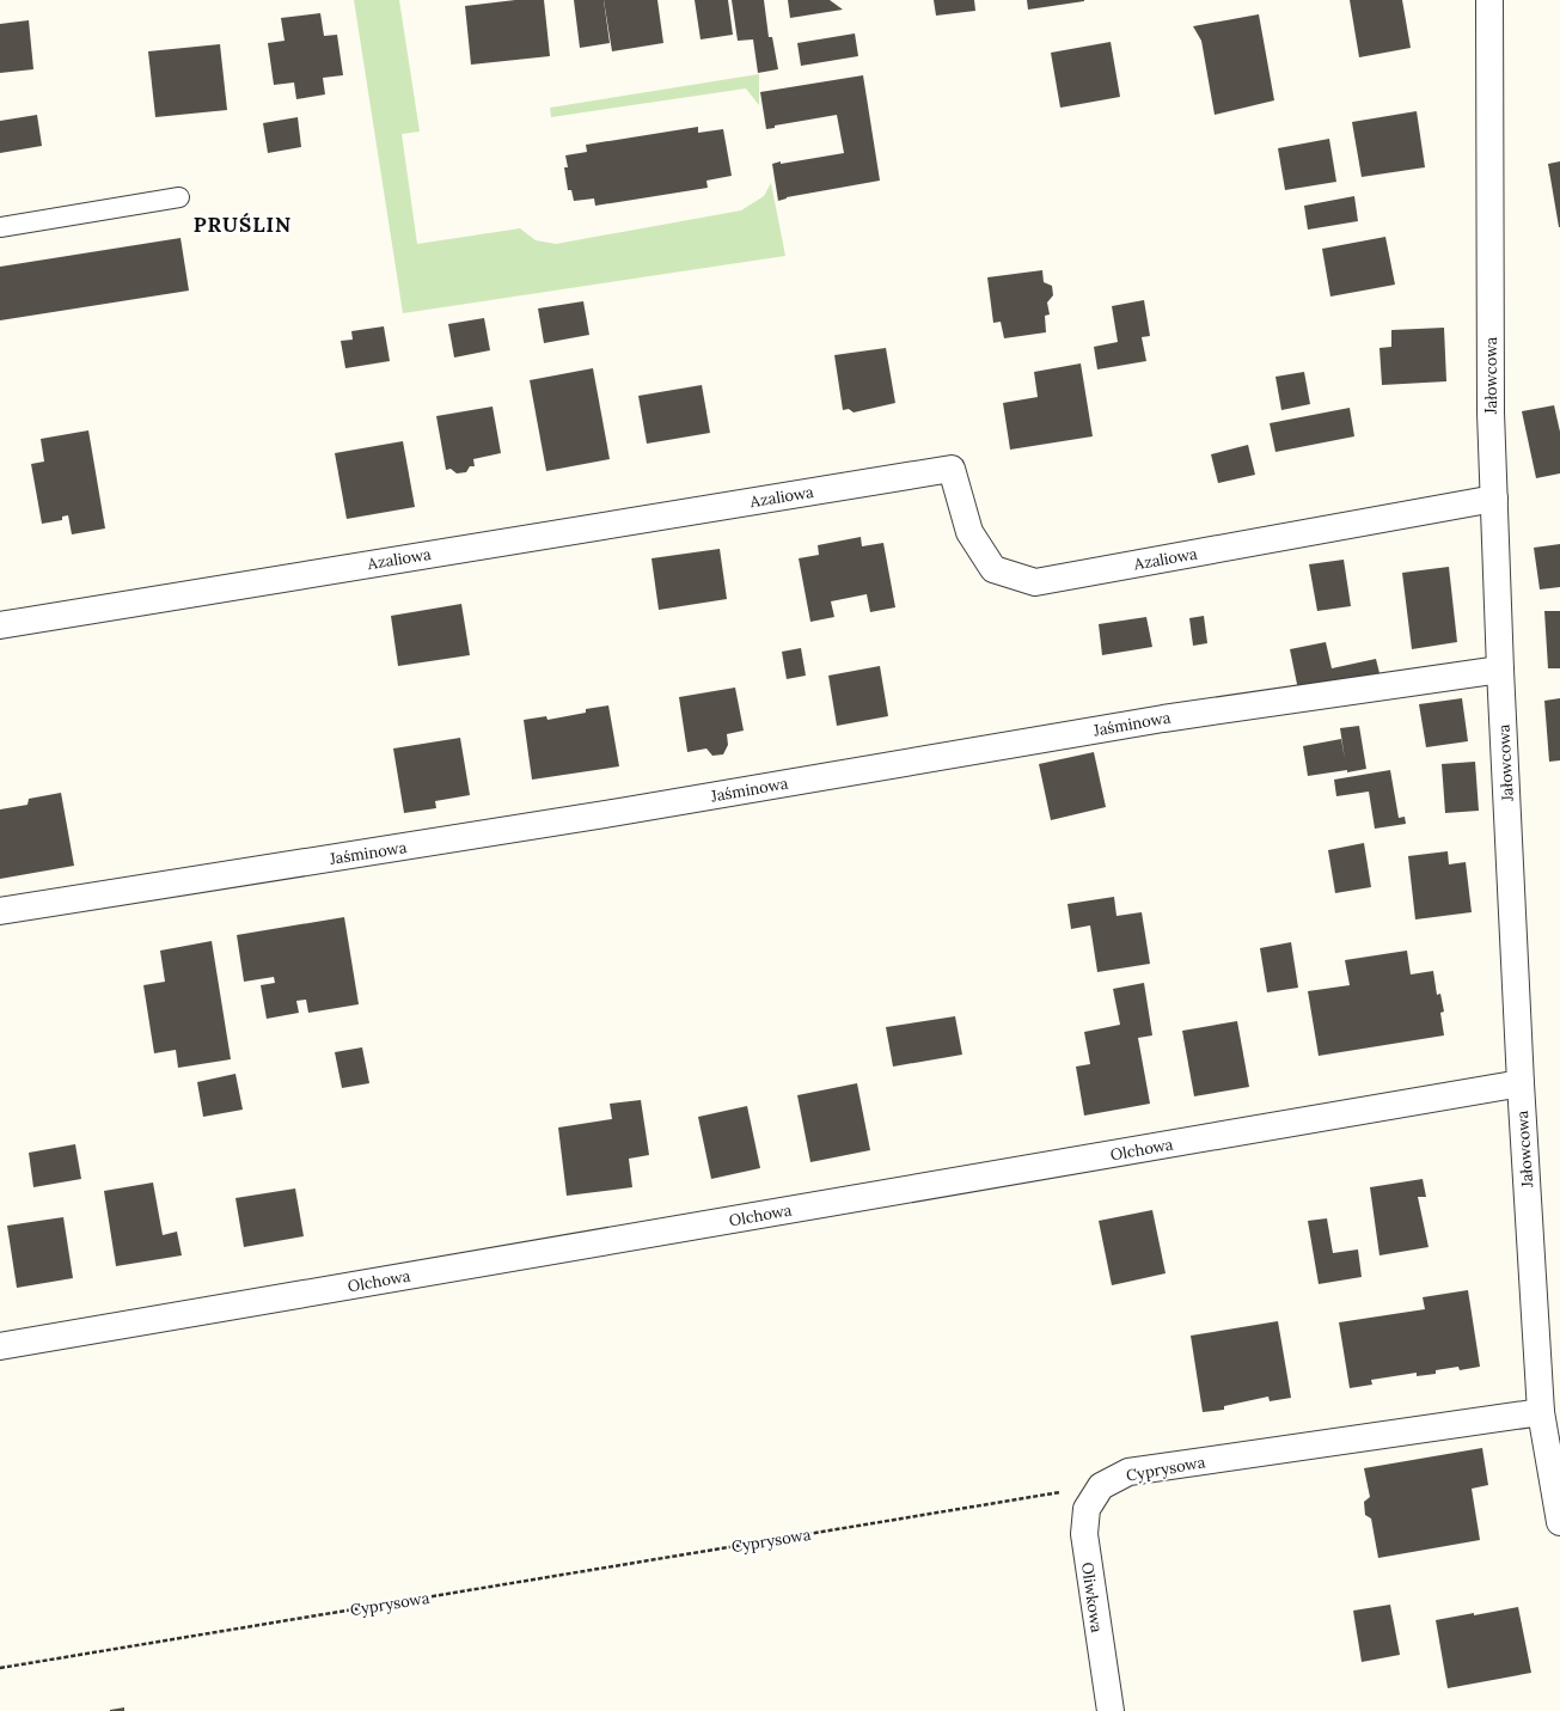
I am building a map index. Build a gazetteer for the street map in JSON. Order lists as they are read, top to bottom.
{
  "streets": {
    "street": [
      "Jałowcowa",
      "Azaliowa",
      "Jaśminowa",
      "Olchowa",
      "Cyprysowa",
      "Oliwkowa"
    ]
  },
  "crossings": [
    ["Jałowcowa", "Azaliowa"],
    ["Jałowcowa", "Jaśminowa"],
    ["Jałowcowa", "Olchowa"],
    ["Jałowcowa", "Cyprysowa"],
    ["Cyprysowa", "Oliwkowa"]
  ],
  "districts": ["PRUŚLIN"]
}
